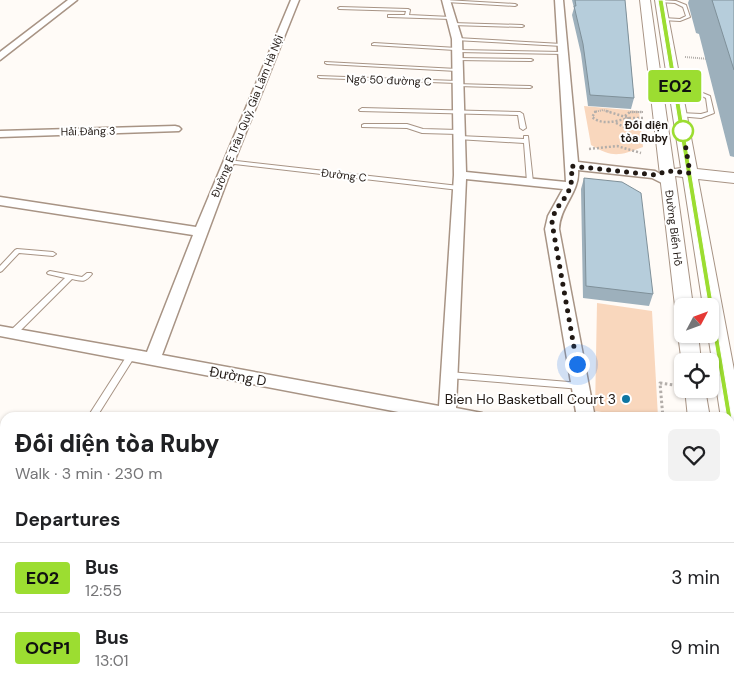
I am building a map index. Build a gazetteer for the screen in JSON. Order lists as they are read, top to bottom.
{
  "streets": {
    "street": [
      "Đường E Trâu Quỳ, Gia Lâm Hà Nội",
      "Hải Đăng 3",
      "Đường Biển Hồ",
      "Đường D"
    ],
    "lane": ["Ngõ 50 đường C", "Đường C"]
  },
  "crossings": [
    ["Đường E Trâu Quỳ, Gia Lâm Hà Nội", "Đường C"],
    ["Đường E Trâu Quỳ, Gia Lâm Hà Nội", "Đường D"]
  ],
  "places": ["Đối diện tòa Ruby", "Bien Ho Basketball Court 3"],
  "lines": ["bus line E02"],
  "north": "top right",
  "page": {
    "on_map": "E02",
    "heading": [
      ["Đối diện tòa Ruby", "Walk · 3 min · 230 m"],
      "Departures"
    ],
    "list": [
      {
        "mark": "E02",
        "name": "Bus",
        "note": "12:55",
        "value": "3 min"
      },
      {
        "mark": "OCP1",
        "name": "Bus",
        "note": "13:01",
        "value": "9 min"
      }
    ]
  }
}
